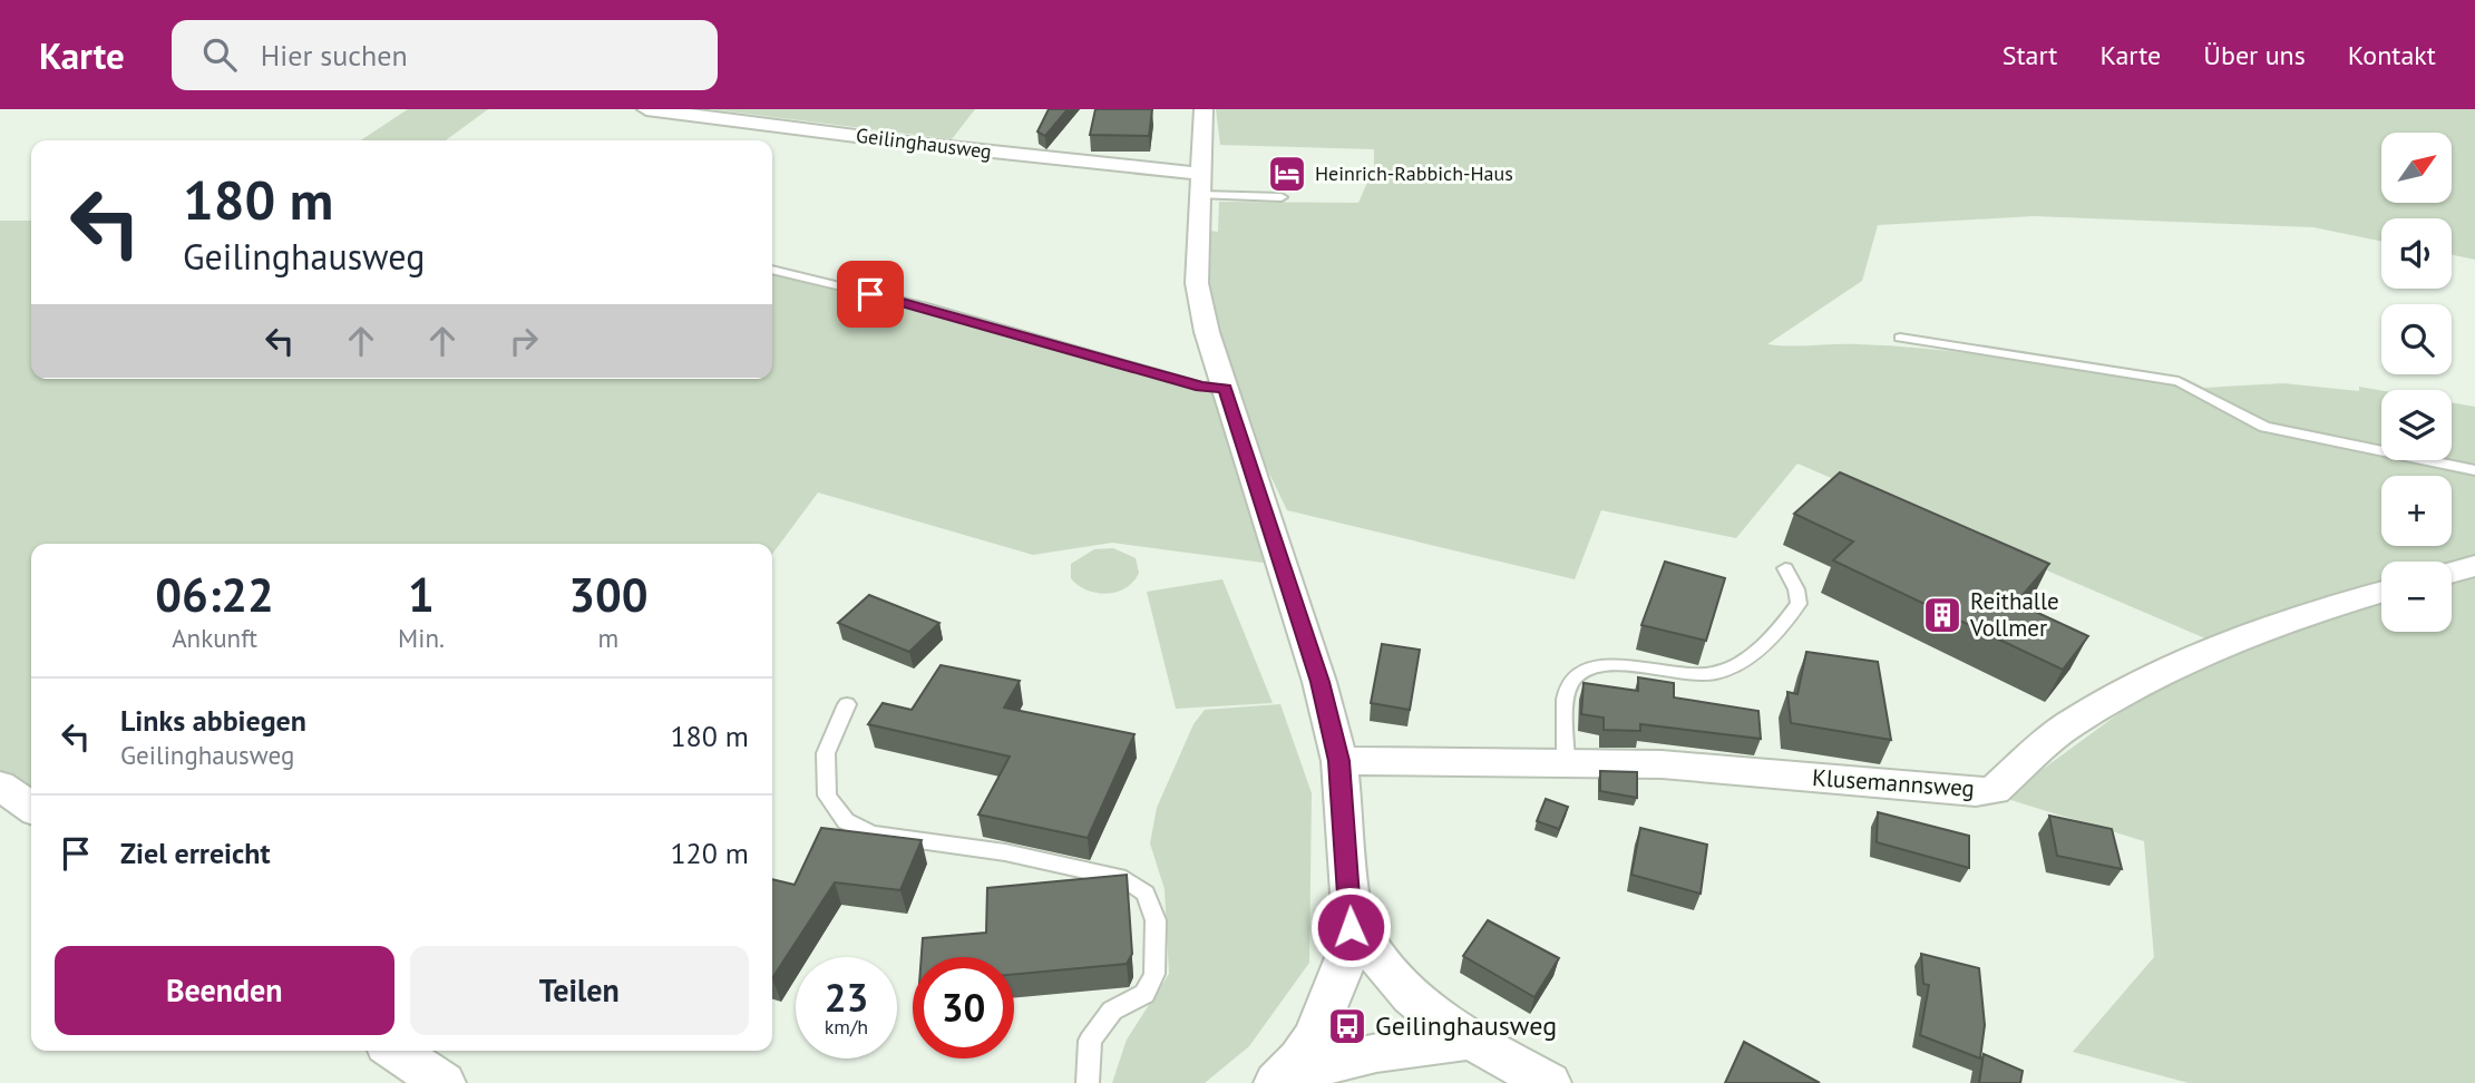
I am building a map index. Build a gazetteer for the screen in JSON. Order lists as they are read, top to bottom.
{
  "streets": {
    "street": ["Geilinghausweg", "Klusemannsweg"]
  },
  "places": {
    "hotel": ["Heinrich-Rabbich-Haus"],
    "building": ["Reithalle Vollmer"],
    "bus stop": ["Geilinghausweg"]
  },
  "north": "top right",
  "page": {
    "header": "Karte",
    "search": "Hier suchen",
    "nav": [
      "Start",
      "Karte",
      "Über uns",
      "Kontakt"
    ],
    "map_buttons": ["+", "−"],
    "turn": ["180 m", "Geilinghausweg"],
    "eta": [
      "06:22",
      "Ankunft",
      "1",
      "Min.",
      "300",
      "m"
    ],
    "list": [
      {
        "name": "Links abbiegen",
        "note": "Geilinghausweg",
        "value": "180 m"
      },
      {
        "name": "Ziel erreicht",
        "value": "120 m"
      }
    ],
    "buttons": ["Beenden", "Teilen"],
    "speed": "23 km/h",
    "limit": "30"
  }
}
